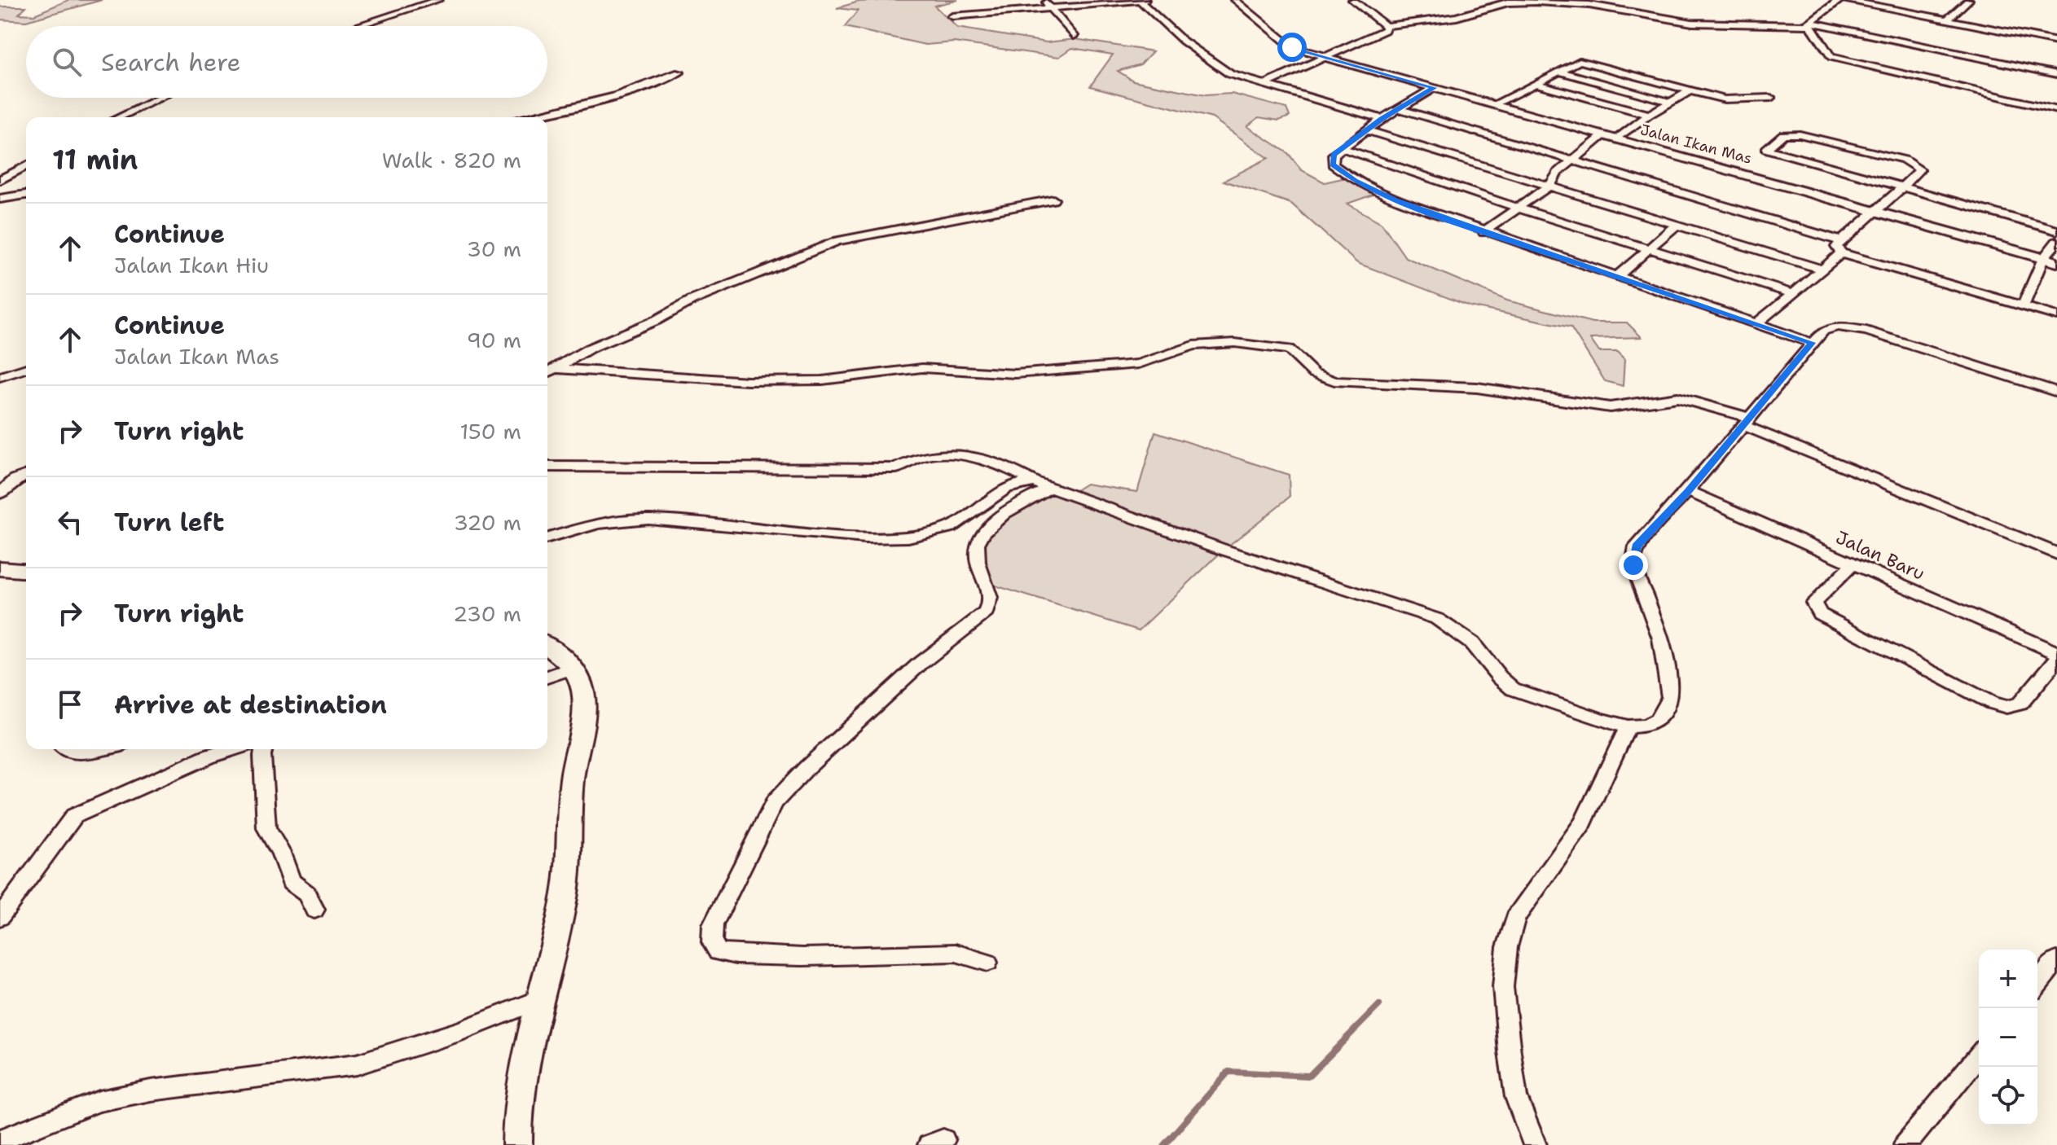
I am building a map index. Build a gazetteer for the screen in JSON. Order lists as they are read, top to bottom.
{
  "streets": {
    "street": ["Jalan Ikan Mas", "Jalan Baru"]
  },
  "page": {
    "search": "Search here",
    "heading": ["11 min", "Walk · 820 m"],
    "list": [
      ["Continue", "Jalan Ikan Hiu", "30 m"],
      ["Continue", "Jalan Ikan Mas", "90 m"],
      ["Turn right", "150 m"],
      ["Turn left", "320 m"],
      ["Turn right", "230 m"],
      "Arrive at destination"
    ],
    "map_buttons": ["+", "−"]
  }
}
